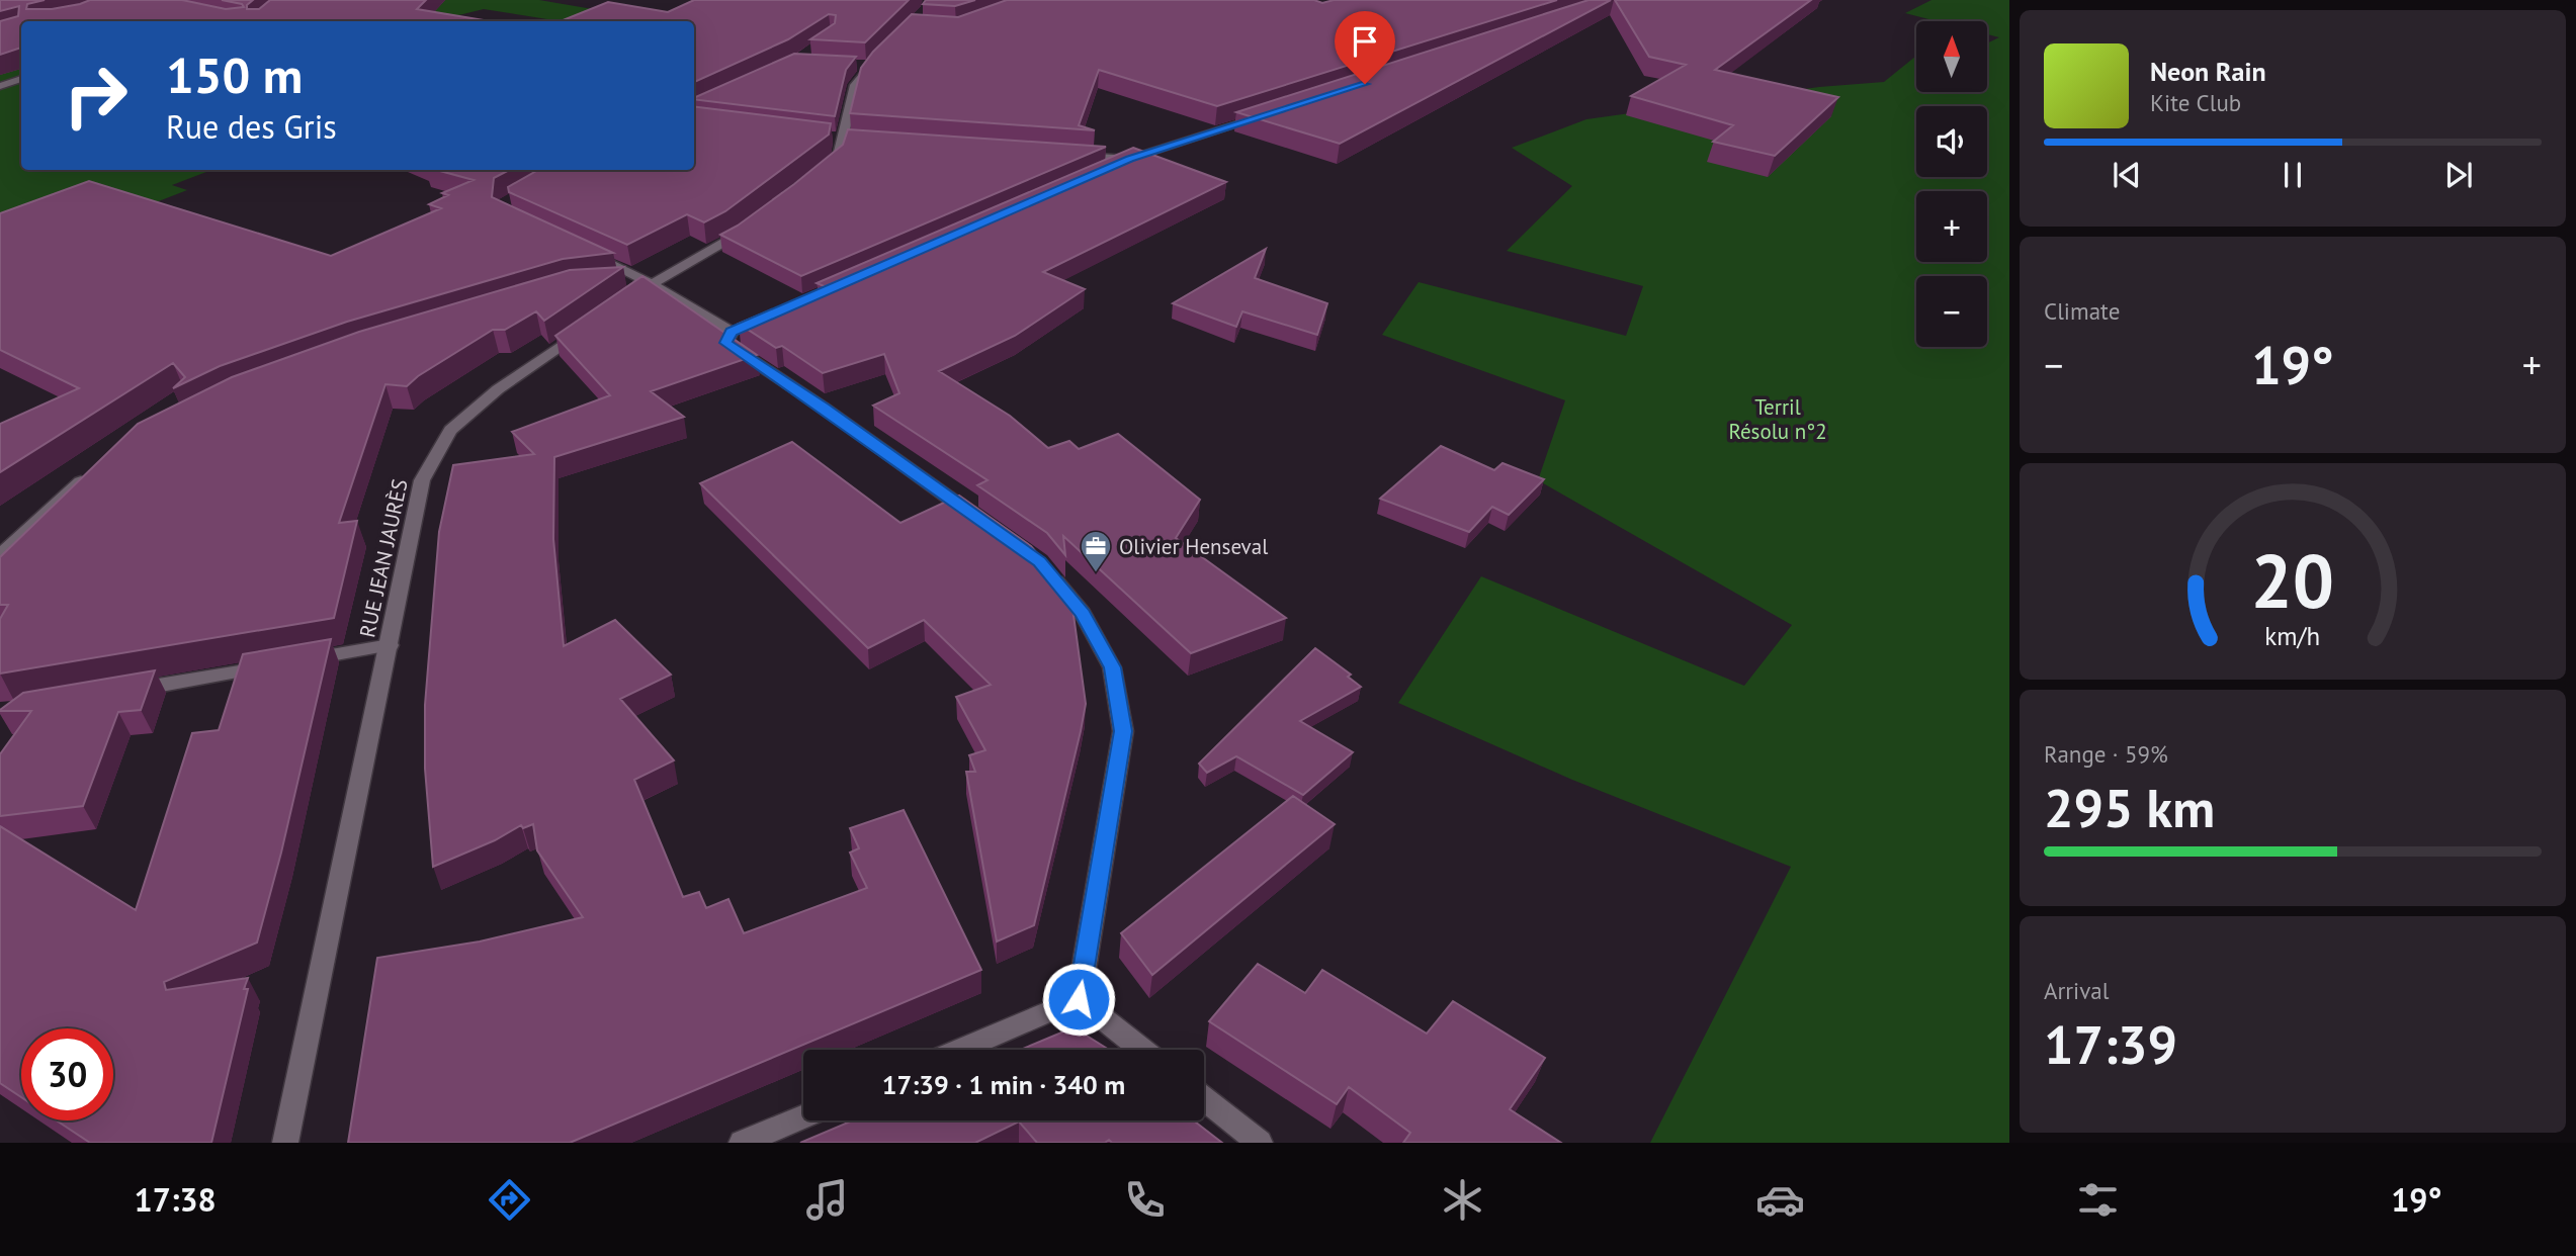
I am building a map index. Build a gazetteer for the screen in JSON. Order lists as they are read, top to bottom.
{
  "streets": {
    "street": ["RUE JEAN JAURÈS"]
  },
  "parks": ["Terril Résolu n°2"],
  "places": {
    "office": ["Olivier Henseval"]
  },
  "north": "top",
  "page": {
    "map_buttons": ["+", "−"],
    "turn": ["150 m", "Rue des Gris"],
    "song": ["Neon Rain", "Kite Club"],
    "tile": [
      "Climate",
      ["Range · 59%", "295 km"],
      ["Arrival", "17:39"]
    ],
    "heat": ["−", "19°", "+"],
    "limit": "30",
    "trip": "17:39 · 1 min · 340 m",
    "tabs": ["17:38", "19°"],
    "gauge": ["20", "km/h"]
  }
}
